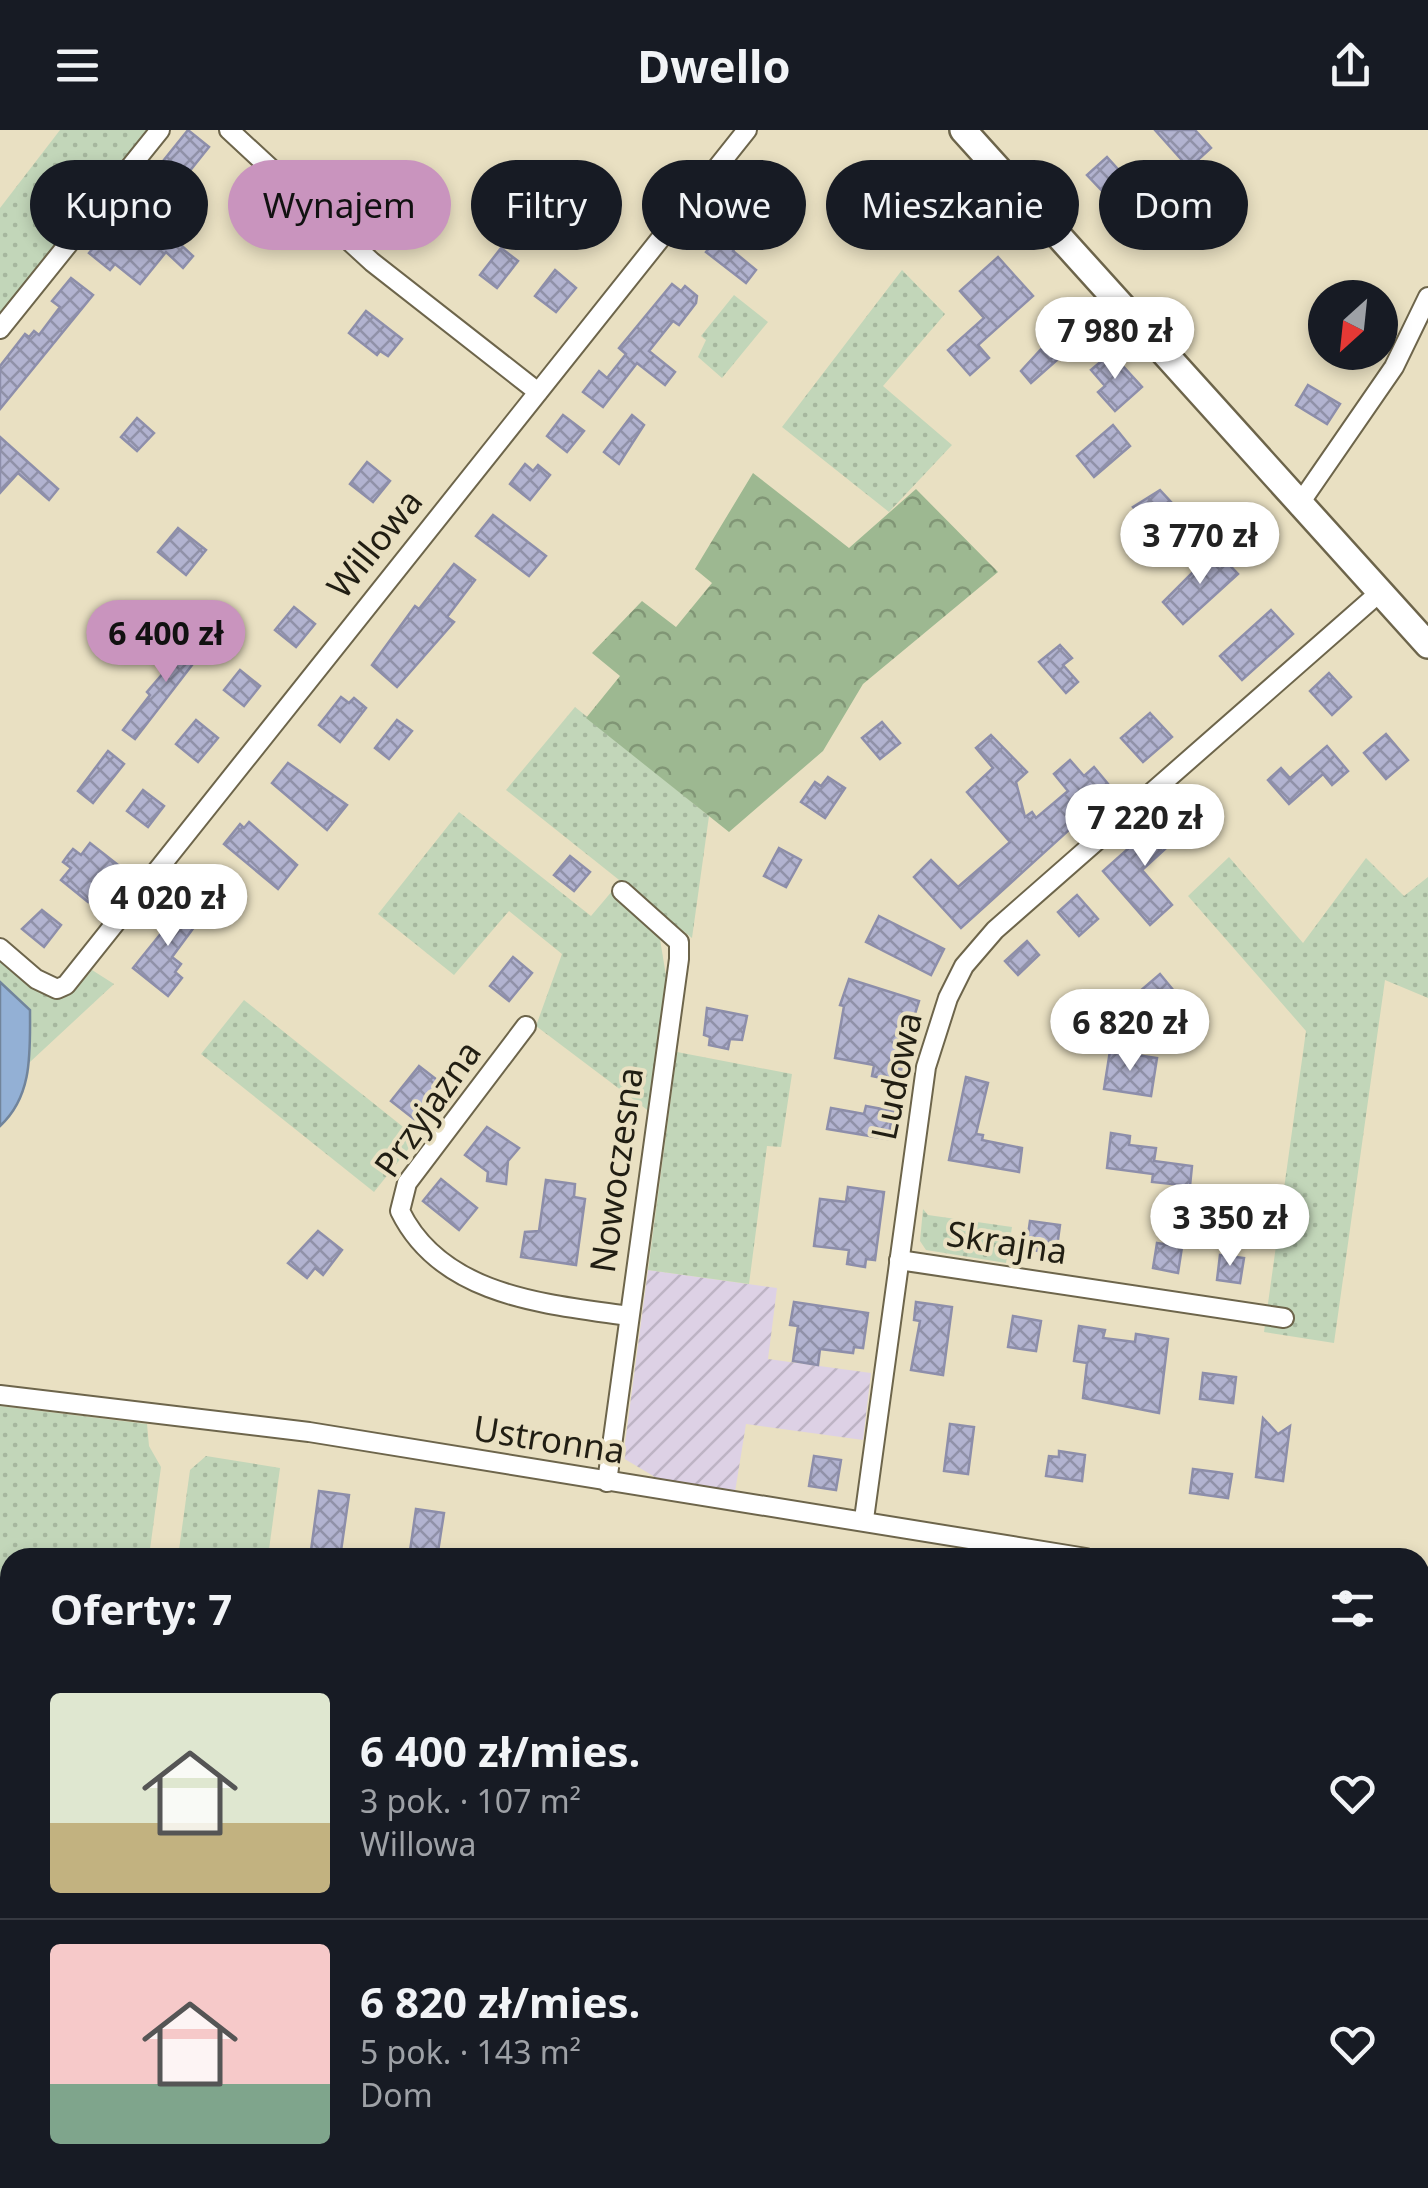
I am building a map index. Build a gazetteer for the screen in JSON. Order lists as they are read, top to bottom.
{
  "streets": {
    "street": [
      "Willowa",
      "Ludowa",
      "Przyjazna",
      "Nowoczesna",
      "Skrajna",
      "Ustronna"
    ]
  },
  "crossings": [
    ["Ludowa", "Skrajna"],
    ["Ludowa", "Ustronna"],
    ["Przyjazna", "Nowoczesna"],
    ["Nowoczesna", "Ustronna"]
  ],
  "north": "bottom left",
  "page": {
    "header": "Dwello",
    "chip": [
      "Kupno",
      "Wynajem",
      "Filtry",
      "Nowe",
      "Mieszkanie",
      "Dom"
    ],
    "price": [
      "7 980 zł",
      "3 770 zł",
      "6 400 zł",
      "7 220 zł",
      "4 020 zł",
      "6 820 zł",
      "3 350 zł"
    ],
    "heading": "Oferty: 7",
    "list": [
      {
        "name": "6 400 zł/mies.",
        "note": "3 pok. · 107 m² · Willowa"
      },
      {
        "name": "6 820 zł/mies.",
        "note": "5 pok. · 143 m² · Dom"
      }
    ]
  }
}
